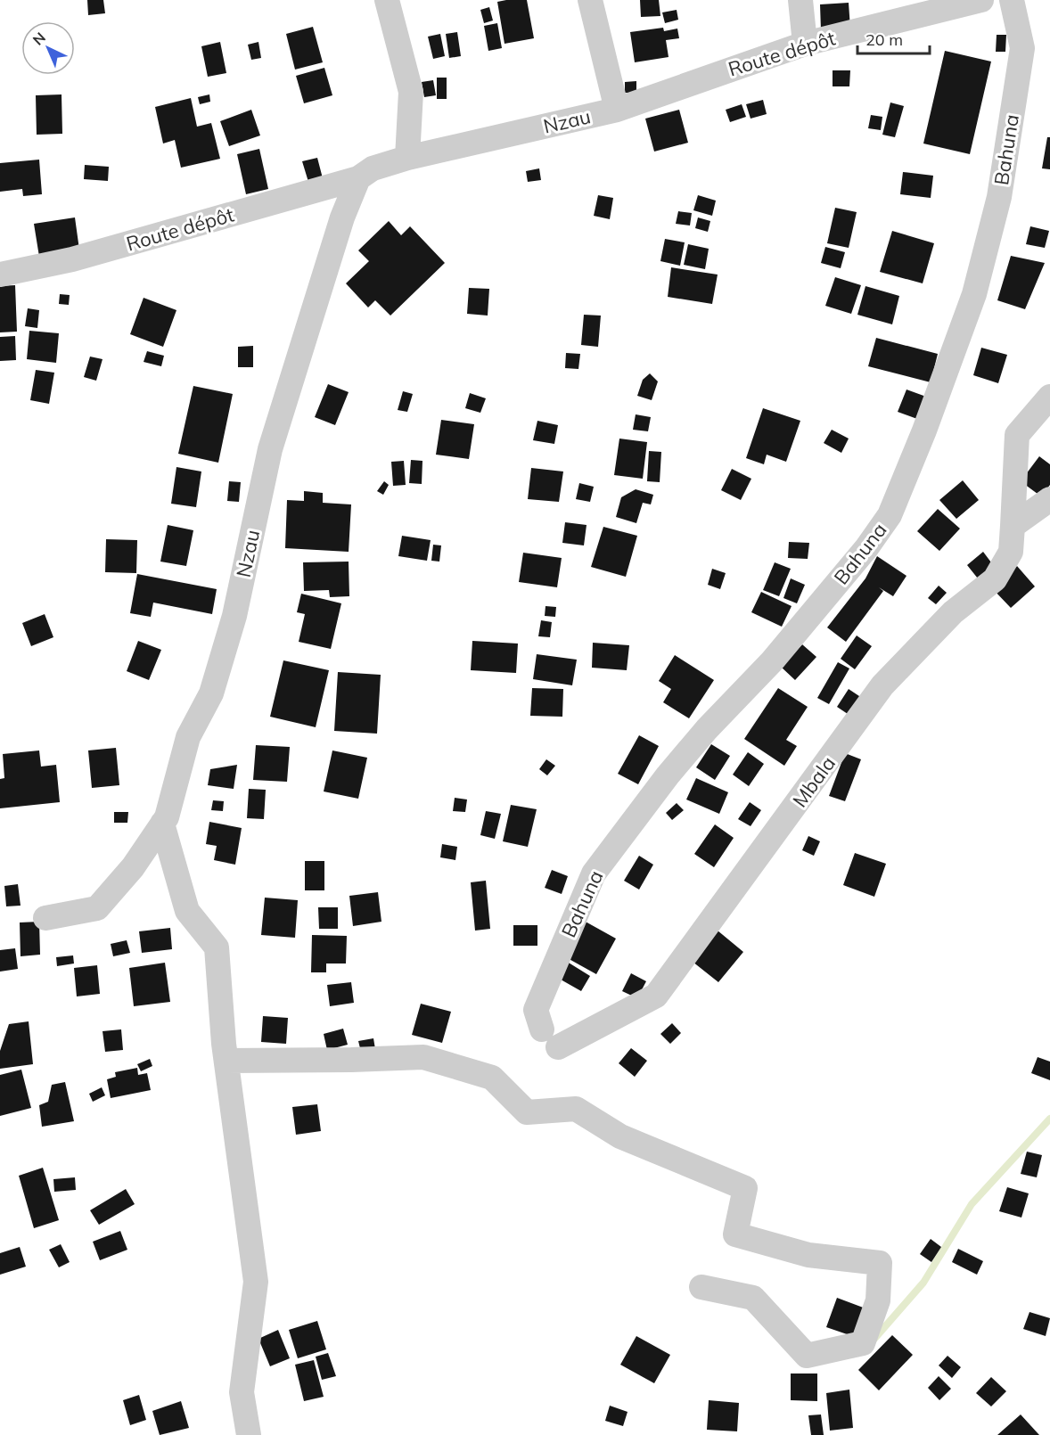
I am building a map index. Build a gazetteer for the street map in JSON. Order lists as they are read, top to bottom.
{
  "streets": {
    "street": [
      "Route dépôt",
      "Nzau",
      "Bahuna",
      "Mbala"
    ]
  },
  "crossings": [
    ["Route dépôt", "Nzau"],
    ["Bahuna", "Mbala"]
  ],
  "scale_bar": "20 m",
  "north": "top left"
}
